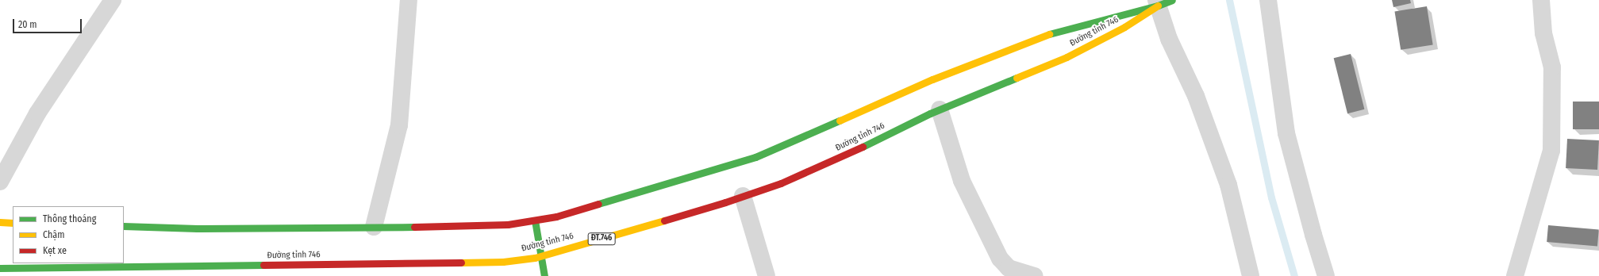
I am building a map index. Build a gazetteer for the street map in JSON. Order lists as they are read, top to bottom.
{
  "streets": {
    "main road": ["Đường tỉnh 746", "ĐT.746"]
  },
  "legend": ["Thông thoáng", "Chậm", "Kẹt xe"],
  "scale_bar": "20 m"
}
